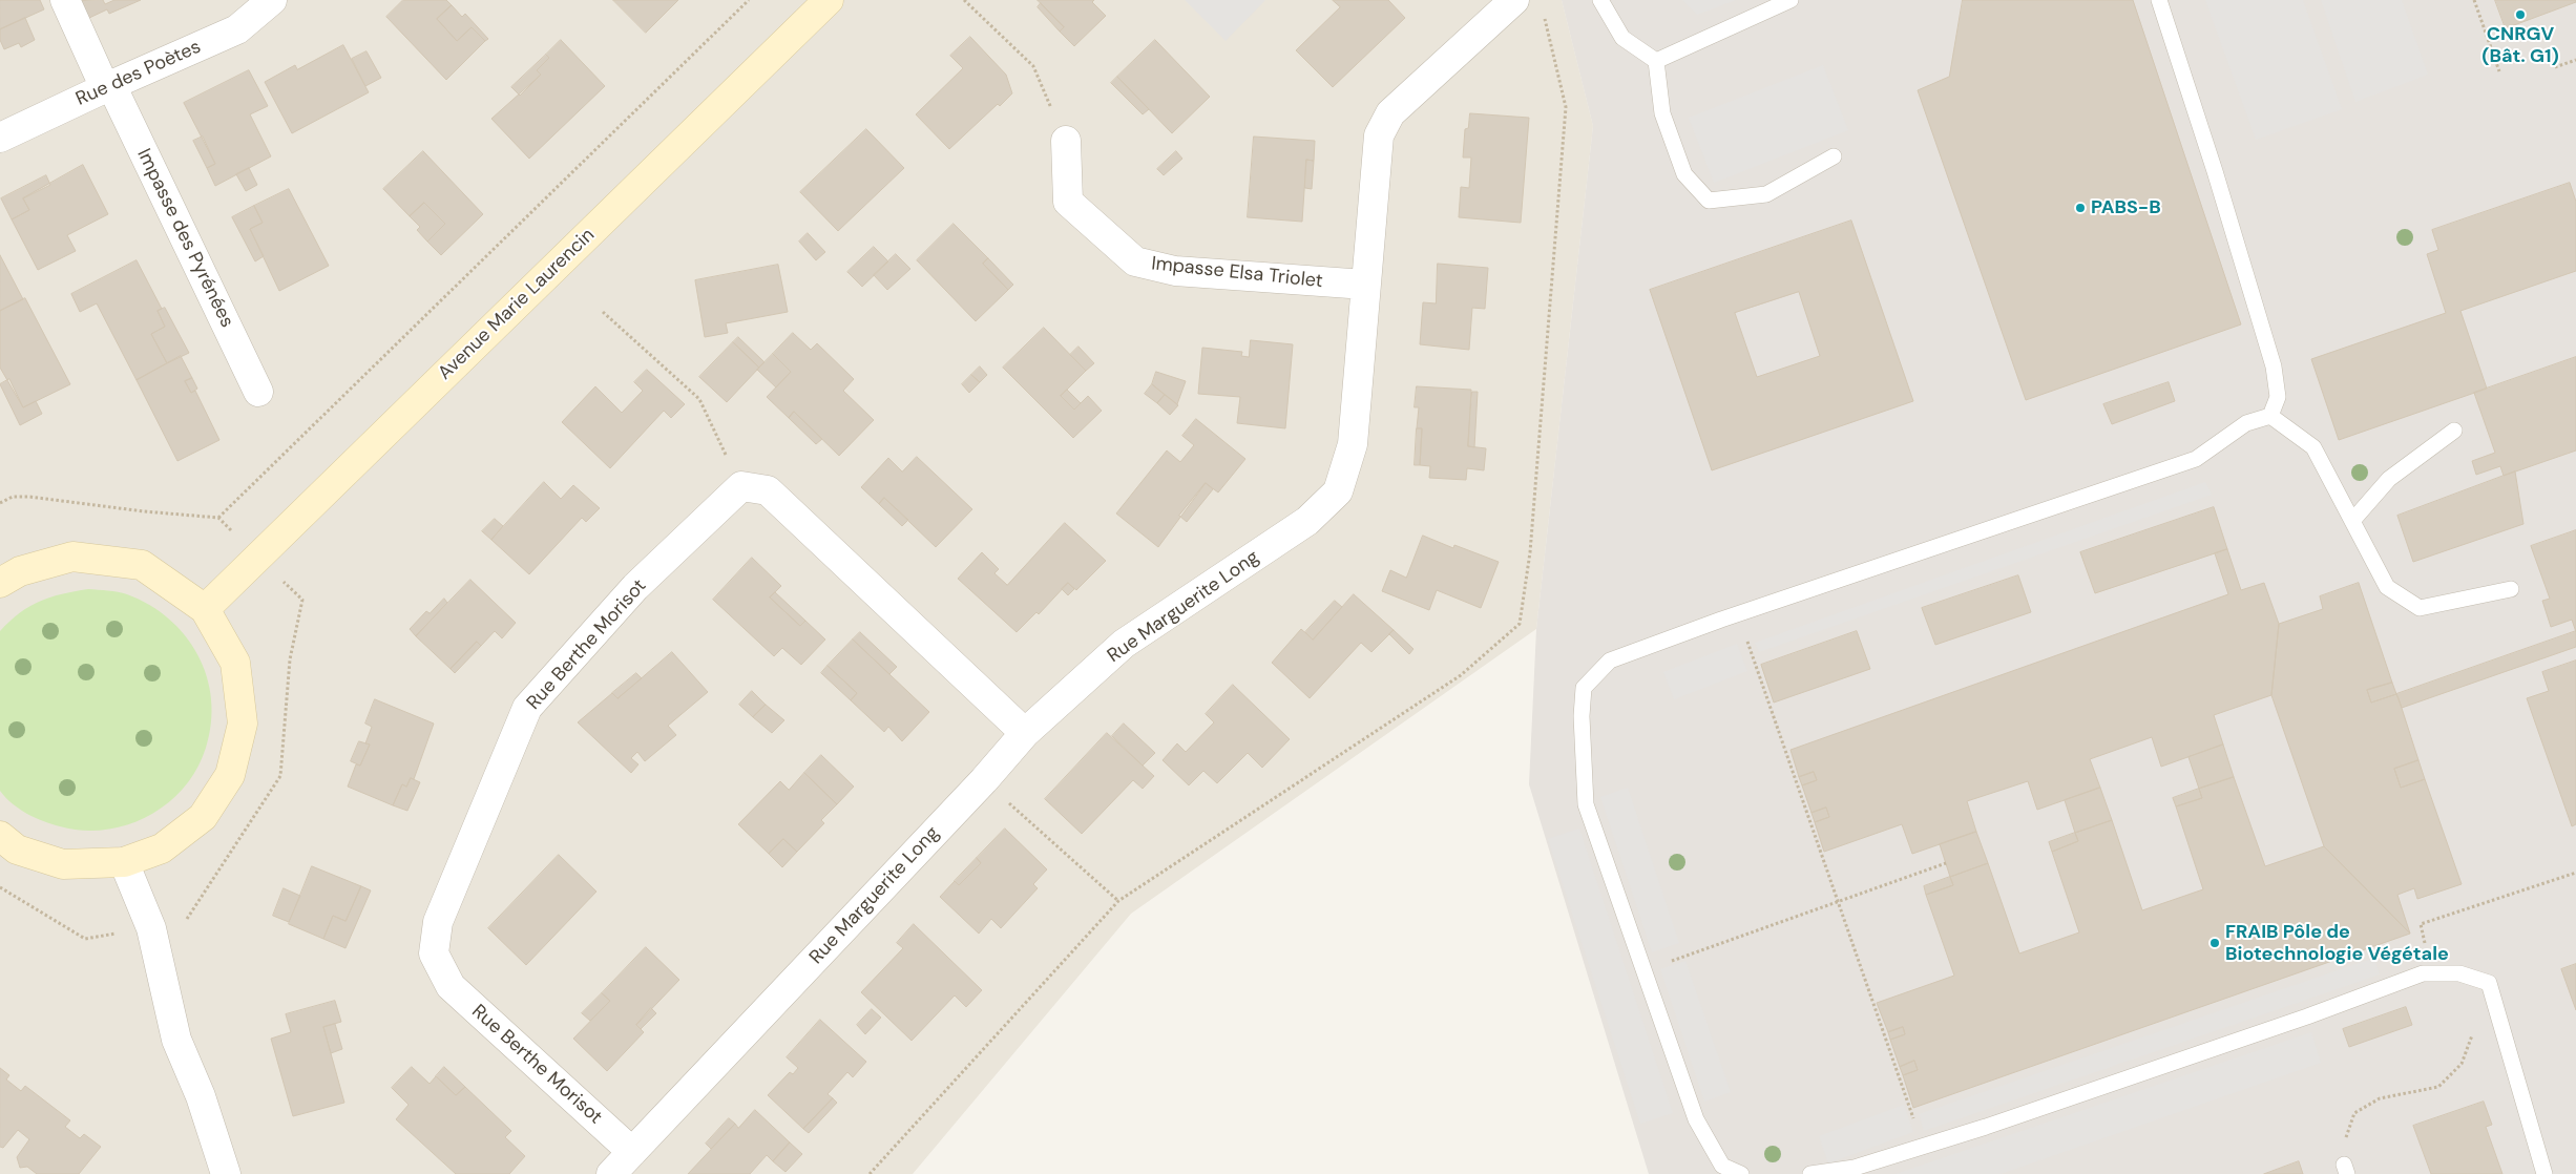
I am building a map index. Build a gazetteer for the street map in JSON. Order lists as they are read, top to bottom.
{
  "streets": {
    "street": [
      "Rue des Poètes",
      "Impasse des Pyrénées",
      "Impasse Elsa Triolet",
      "Avenue Marie Laurencin",
      "Rue Marguerite Long",
      "Rue Berthe Morisot"
    ]
  },
  "crossings": [
    ["Rue des Poètes", "Impasse des Pyrénées"],
    ["Impasse Elsa Triolet", "Rue Marguerite Long"],
    ["Rue Marguerite Long", "Rue Berthe Morisot"]
  ],
  "places": ["CNRGV (Bât. G1)", "PABS-B", "FRAIB Pôle de Biotechnologie Végétale"]
}
